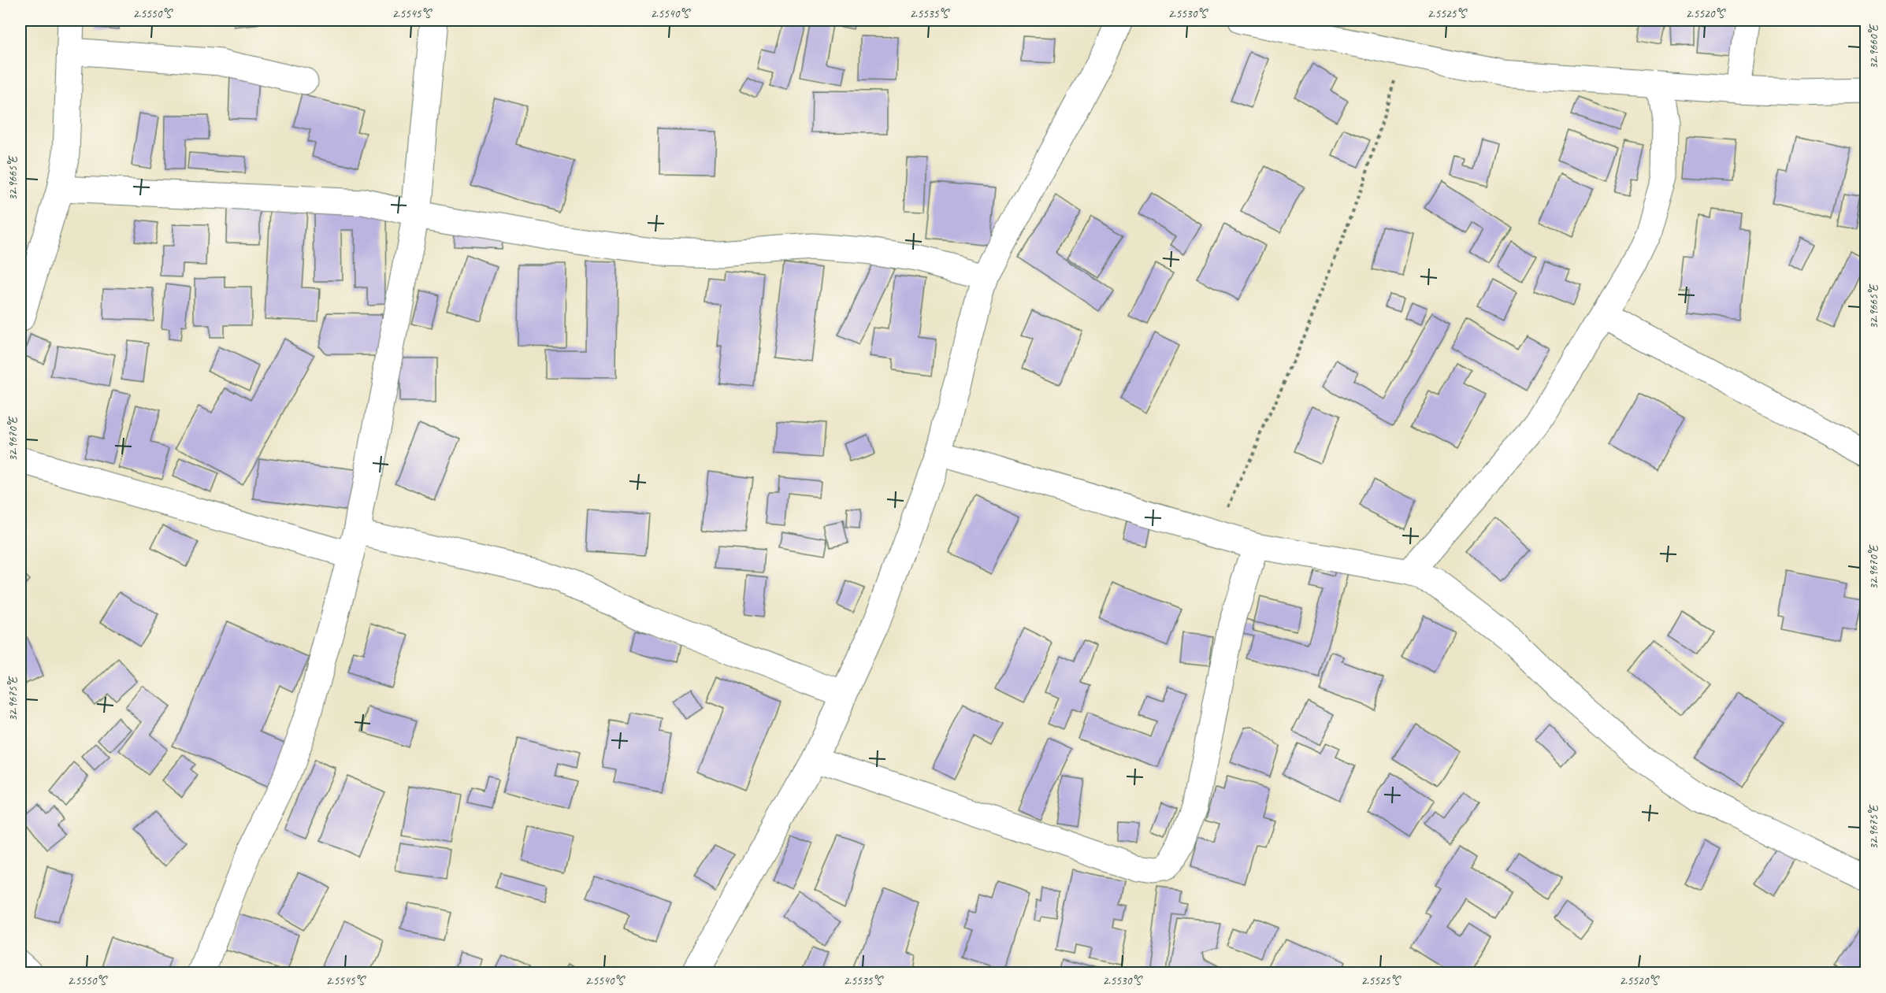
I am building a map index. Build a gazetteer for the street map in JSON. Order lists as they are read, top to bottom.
{
  "coordinates": [
    "2.5550°S",
    "2.5545°S",
    "2.5540°S",
    "2.5535°S",
    "2.5530°S",
    "2.5525°S",
    "2.5520°S",
    "32.9660°E",
    "32.9665°E",
    "32.9670°E",
    "32.9675°E"
  ]
}
